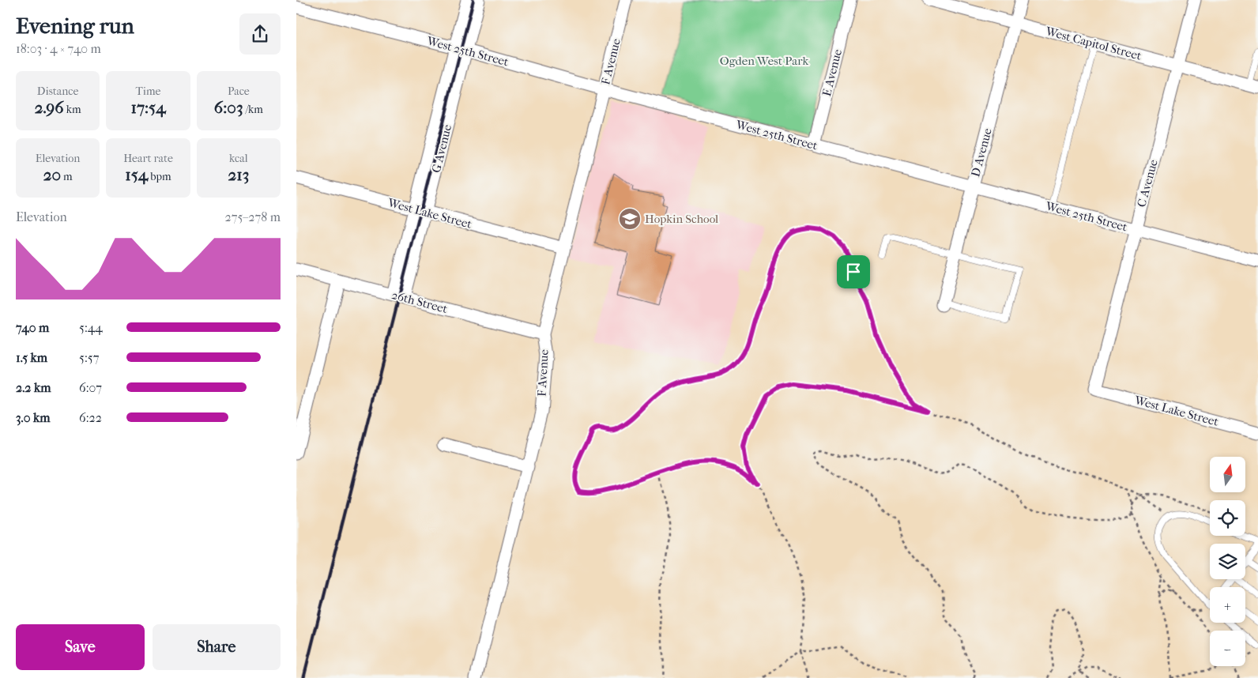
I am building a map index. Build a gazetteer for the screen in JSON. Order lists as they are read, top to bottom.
{
  "streets": {
    "street": [
      "West Capitol Street",
      "West 25th Street",
      "F Avenue",
      "E Avenue",
      "G Avenue",
      "D Avenue",
      "C Avenue",
      "West Lake Street",
      "26th Street"
    ]
  },
  "crossings": [
    ["West Capitol Street", "D Avenue"],
    ["West Capitol Street", "C Avenue"],
    ["West 25th Street", "F Avenue"],
    ["West 25th Street", "E Avenue"],
    ["West 25th Street", "G Avenue"],
    ["West 25th Street", "D Avenue"],
    ["West 25th Street", "C Avenue"],
    ["F Avenue", "West Lake Street"],
    ["F Avenue", "26th Street"],
    ["G Avenue", "West Lake Street"],
    ["G Avenue", "26th Street"],
    ["C Avenue", "West Lake Street"]
  ],
  "parks": ["Ogden West Park"],
  "places": {
    "school or university": ["Hopkin School"]
  },
  "north": "top",
  "page": {
    "heading": ["Evening run", "18:03 · 4 × 740 m"],
    "stats": [
      ["Distance", "2.96 km"],
      ["Time", "17:54"],
      ["Pace", "6:03 /km"],
      ["Elevation", "20 m"],
      ["Heart rate", "154 bpm"],
      ["kcal", "213"]
    ],
    "chart": ["Elevation", "275–278 m"],
    "list": [
      {
        "name": "740 m",
        "note": "5:44"
      },
      {
        "name": "1.5 km",
        "note": "5:57"
      },
      {
        "name": "2.2 km",
        "note": "6:07"
      },
      {
        "name": "3.0 km",
        "note": "6:22"
      }
    ],
    "map_buttons": ["+", "−"],
    "buttons": ["Save", "Share"]
  }
}
